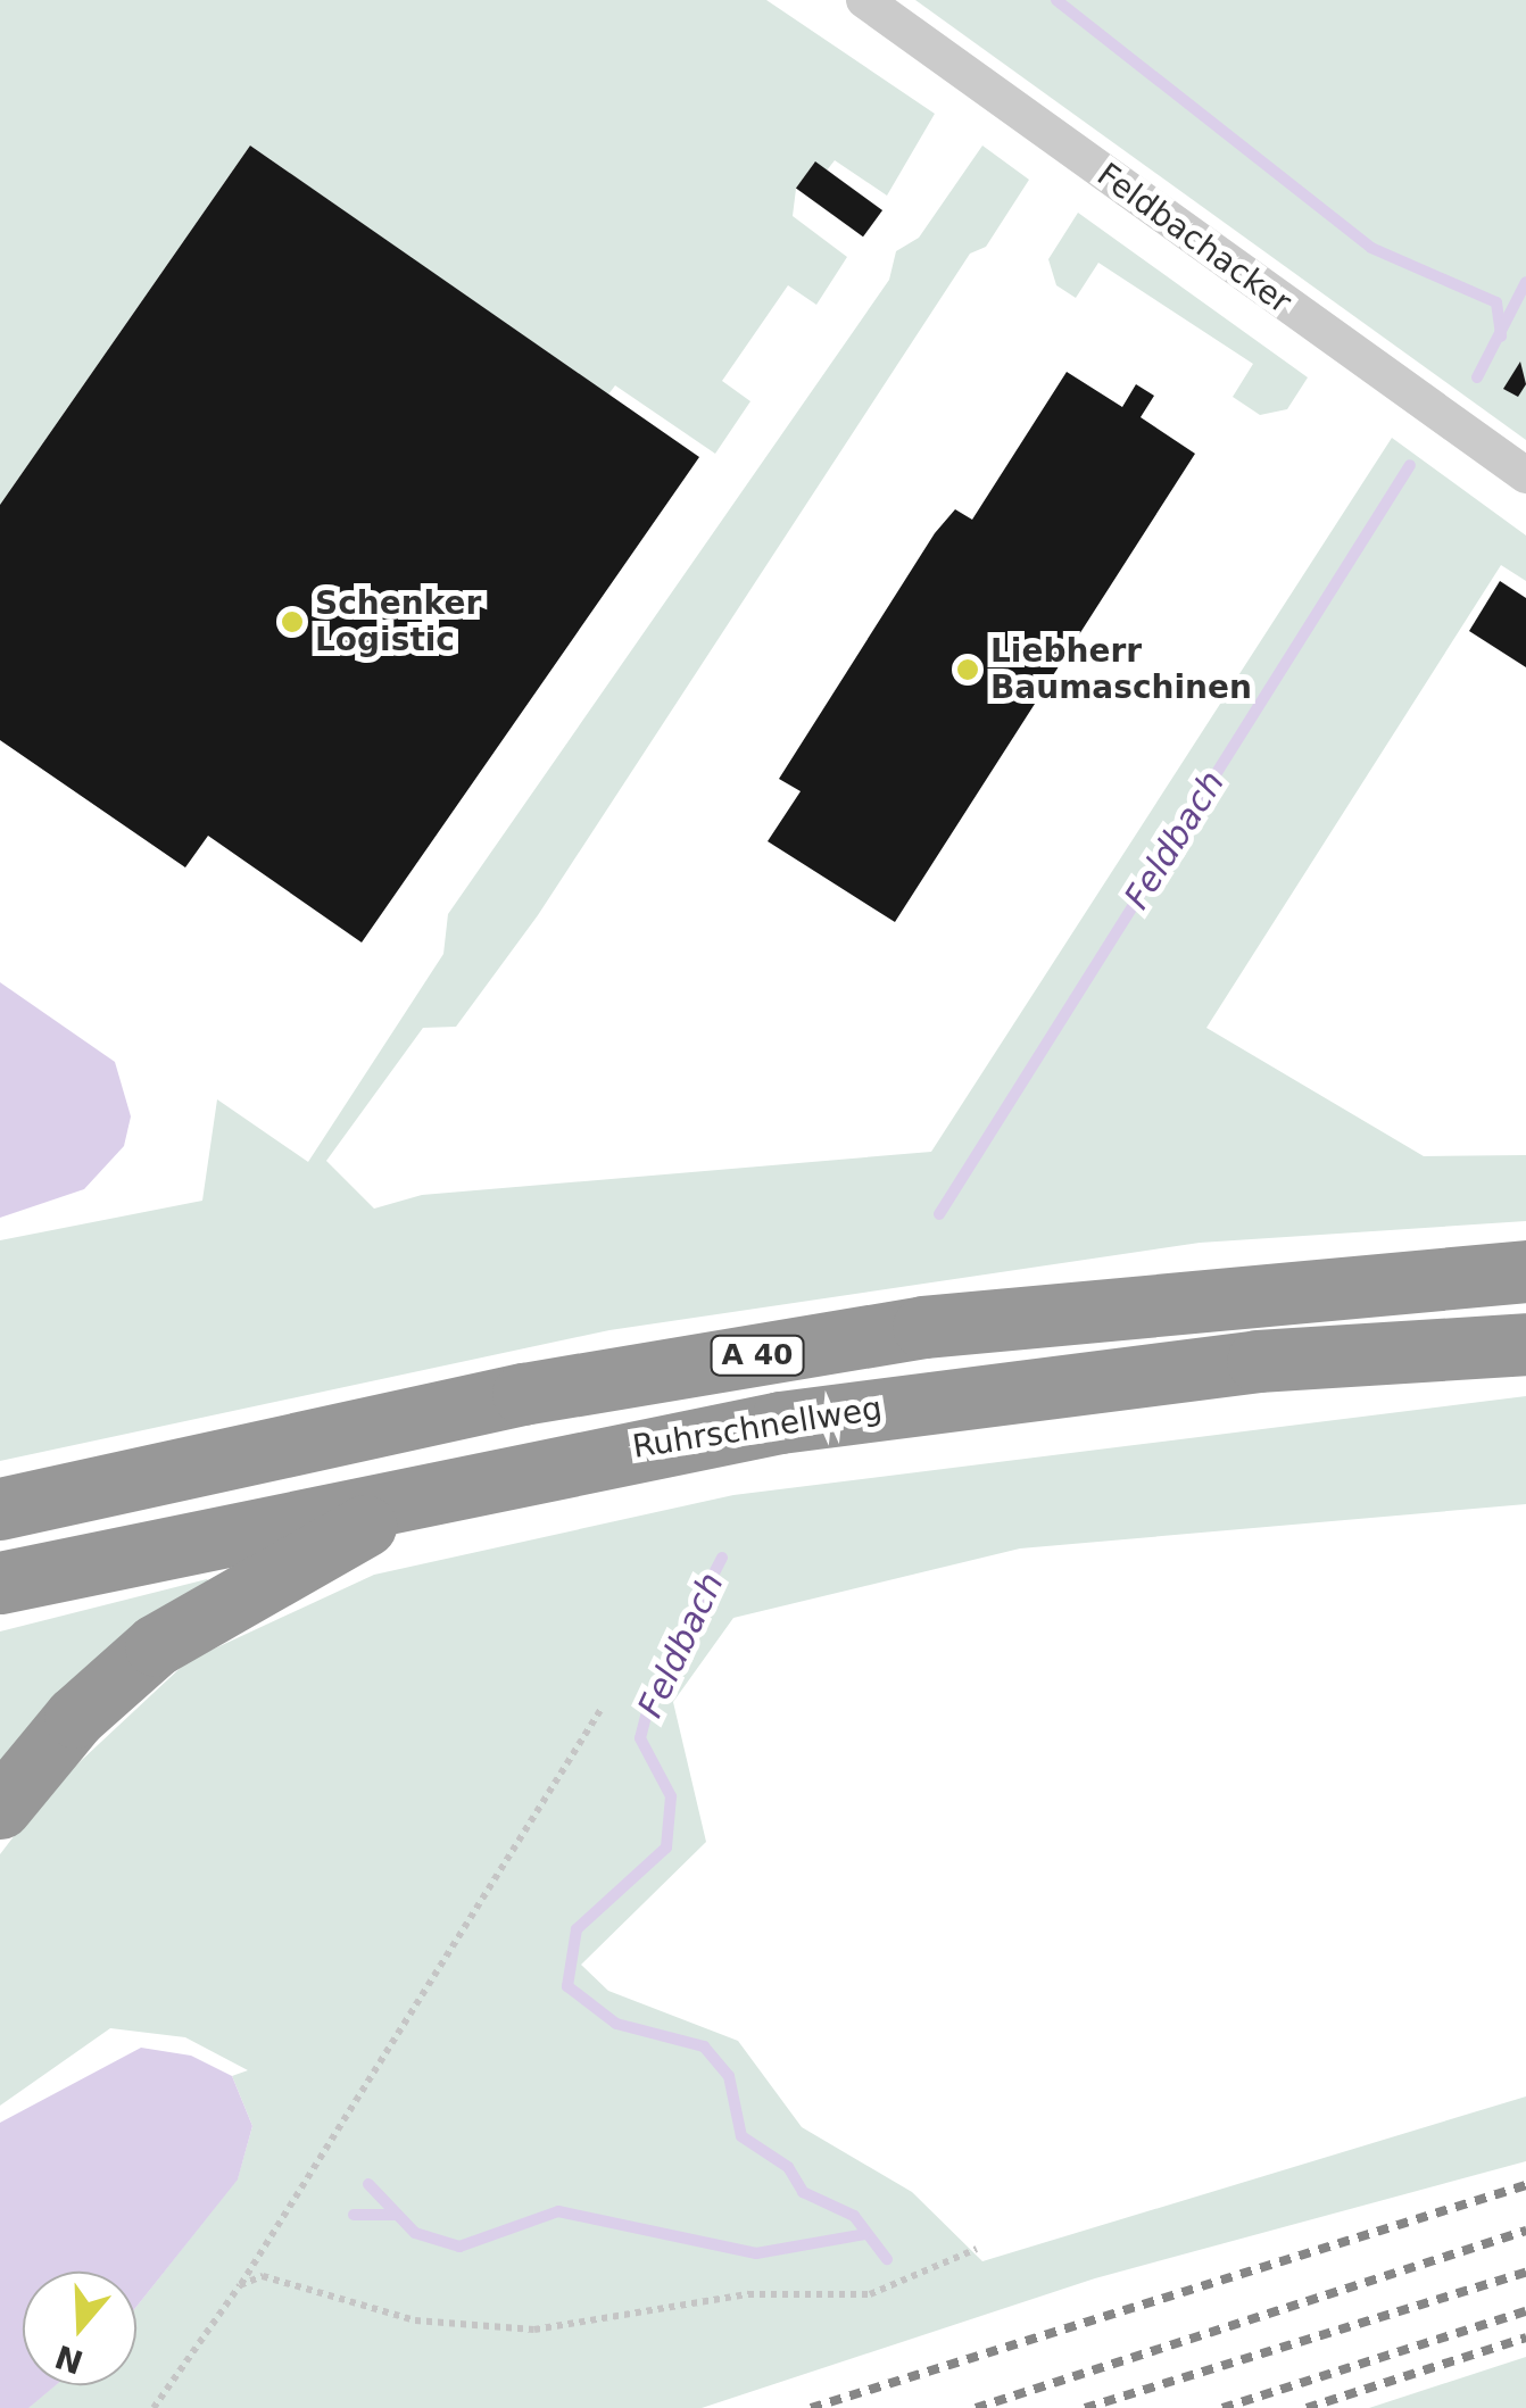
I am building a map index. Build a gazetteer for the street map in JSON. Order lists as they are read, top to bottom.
{
  "streets": {
    "highway": ["A 40", "Ruhrschnellweg"],
    "street": ["Feldbachacker"]
  },
  "water": ["Feldbach"],
  "places": ["Schenker Logistic", "Liebherr Baumaschinen"],
  "north": "bottom"
}
